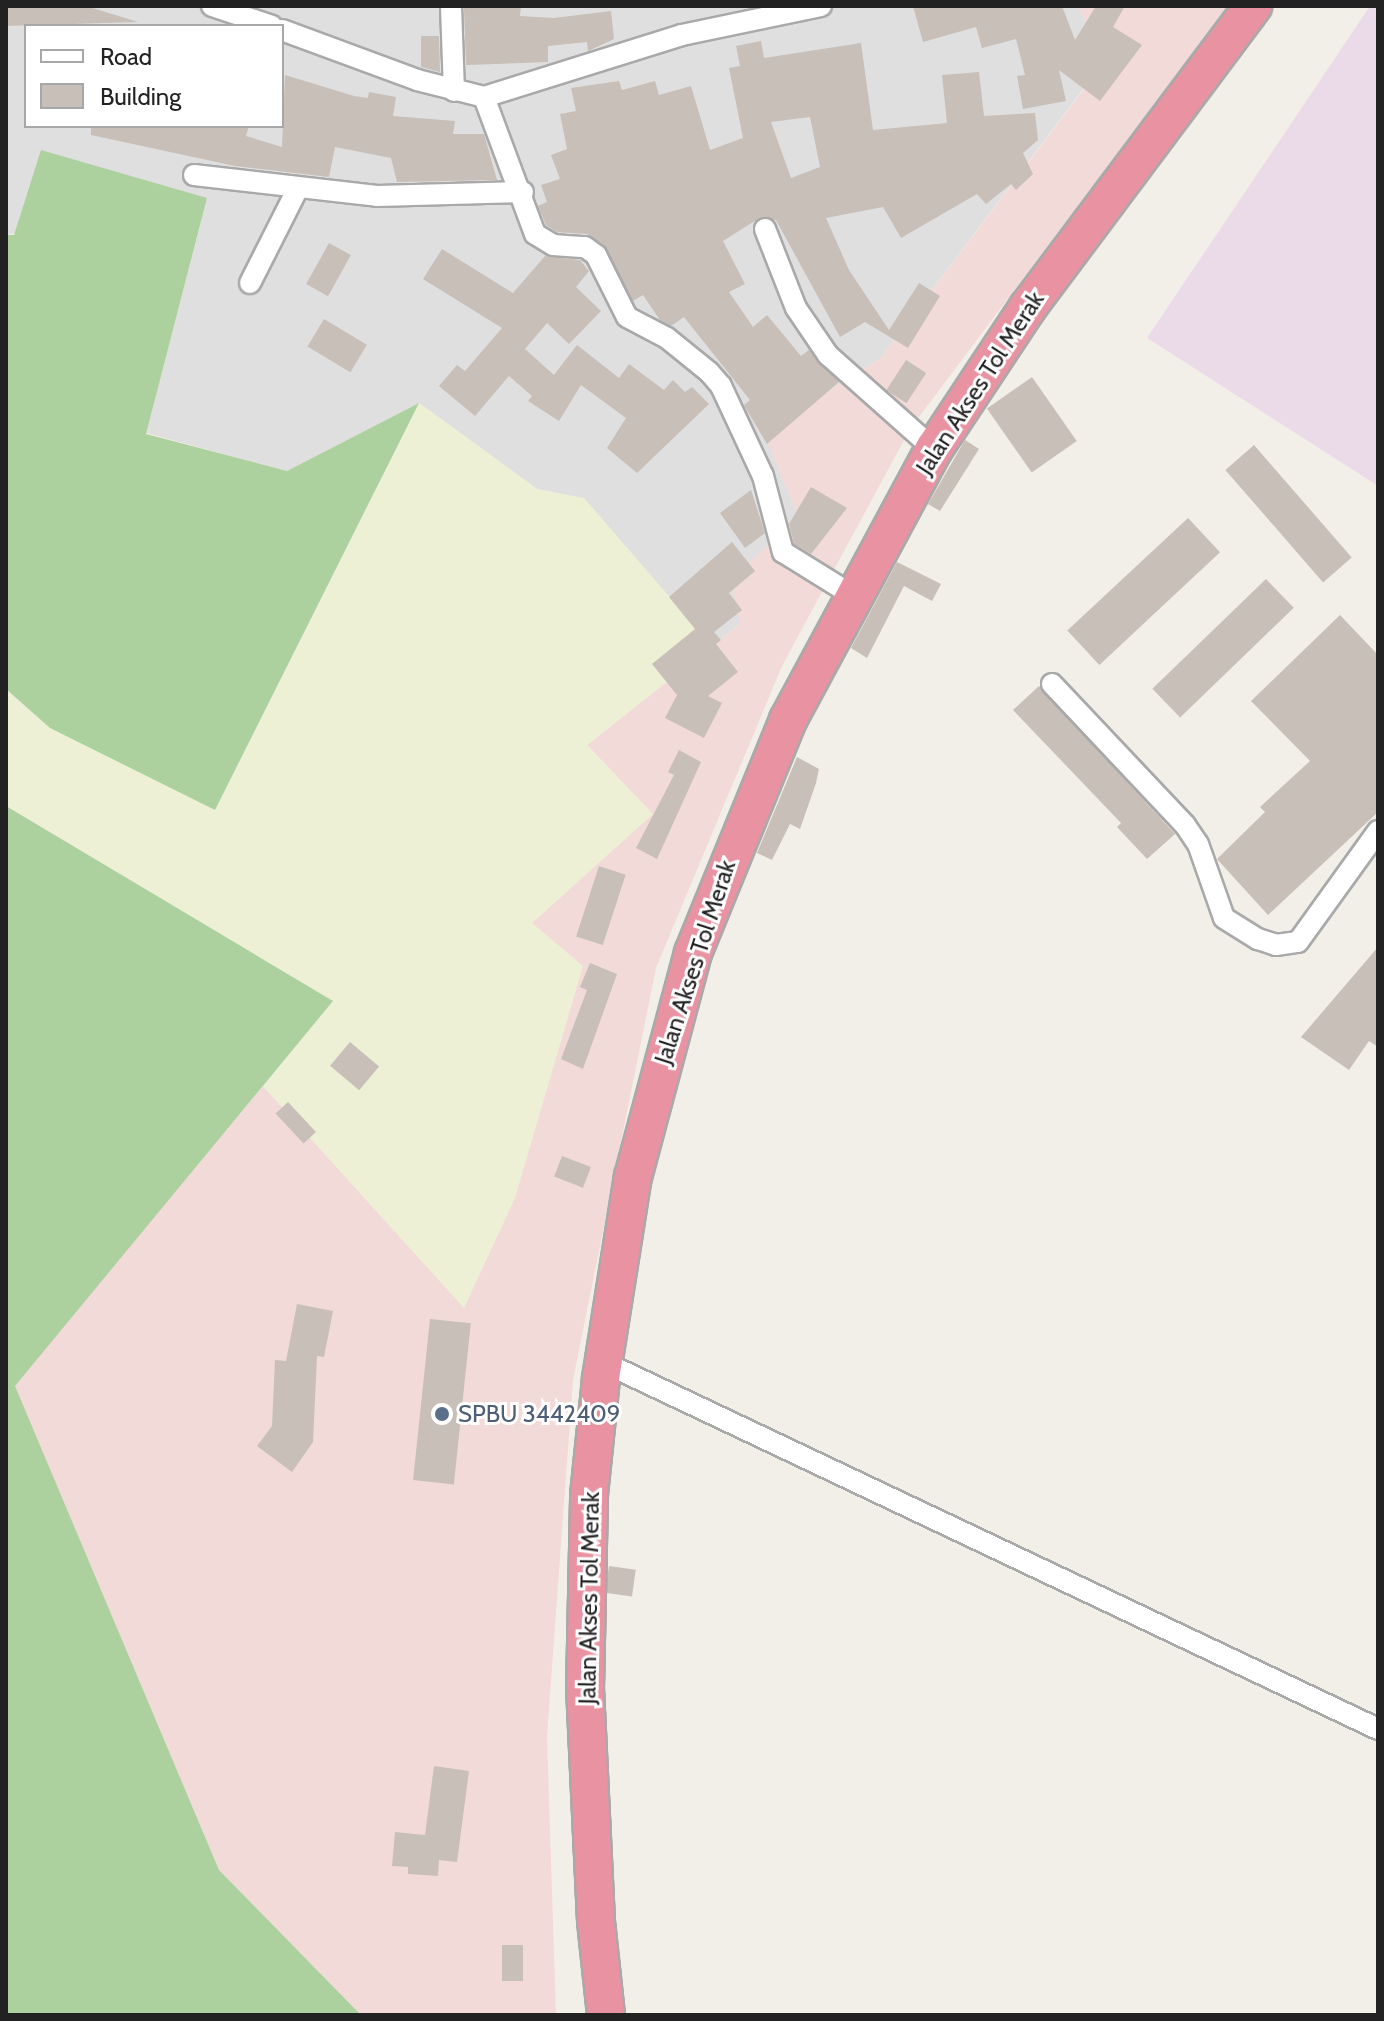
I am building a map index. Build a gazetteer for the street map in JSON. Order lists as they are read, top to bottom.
{
  "streets": {
    "highway": ["Jalan Akses Tol Merak"]
  },
  "places": ["SPBU 3442409"],
  "legend": ["Road", "Building"]
}
